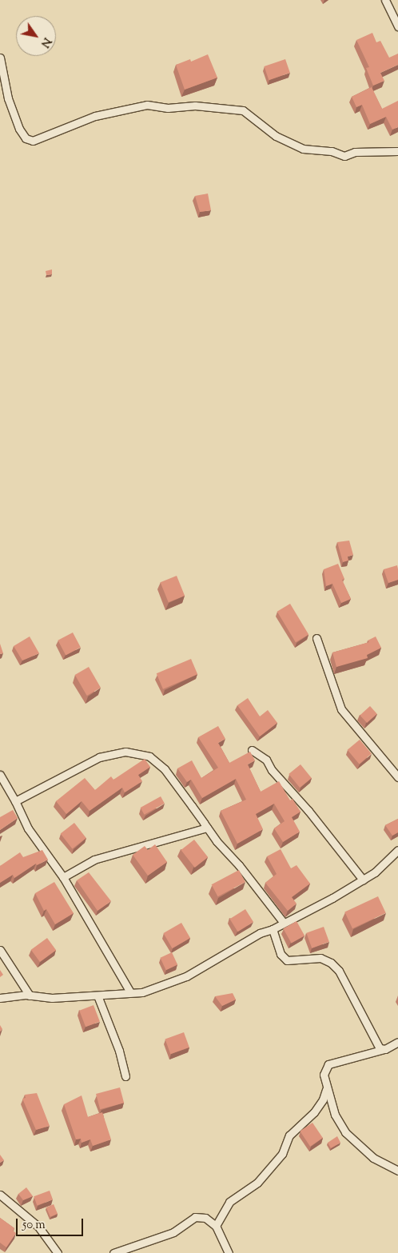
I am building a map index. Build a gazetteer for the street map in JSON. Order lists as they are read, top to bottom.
{
  "scale_bar": "50 m",
  "north": "bottom right"
}
